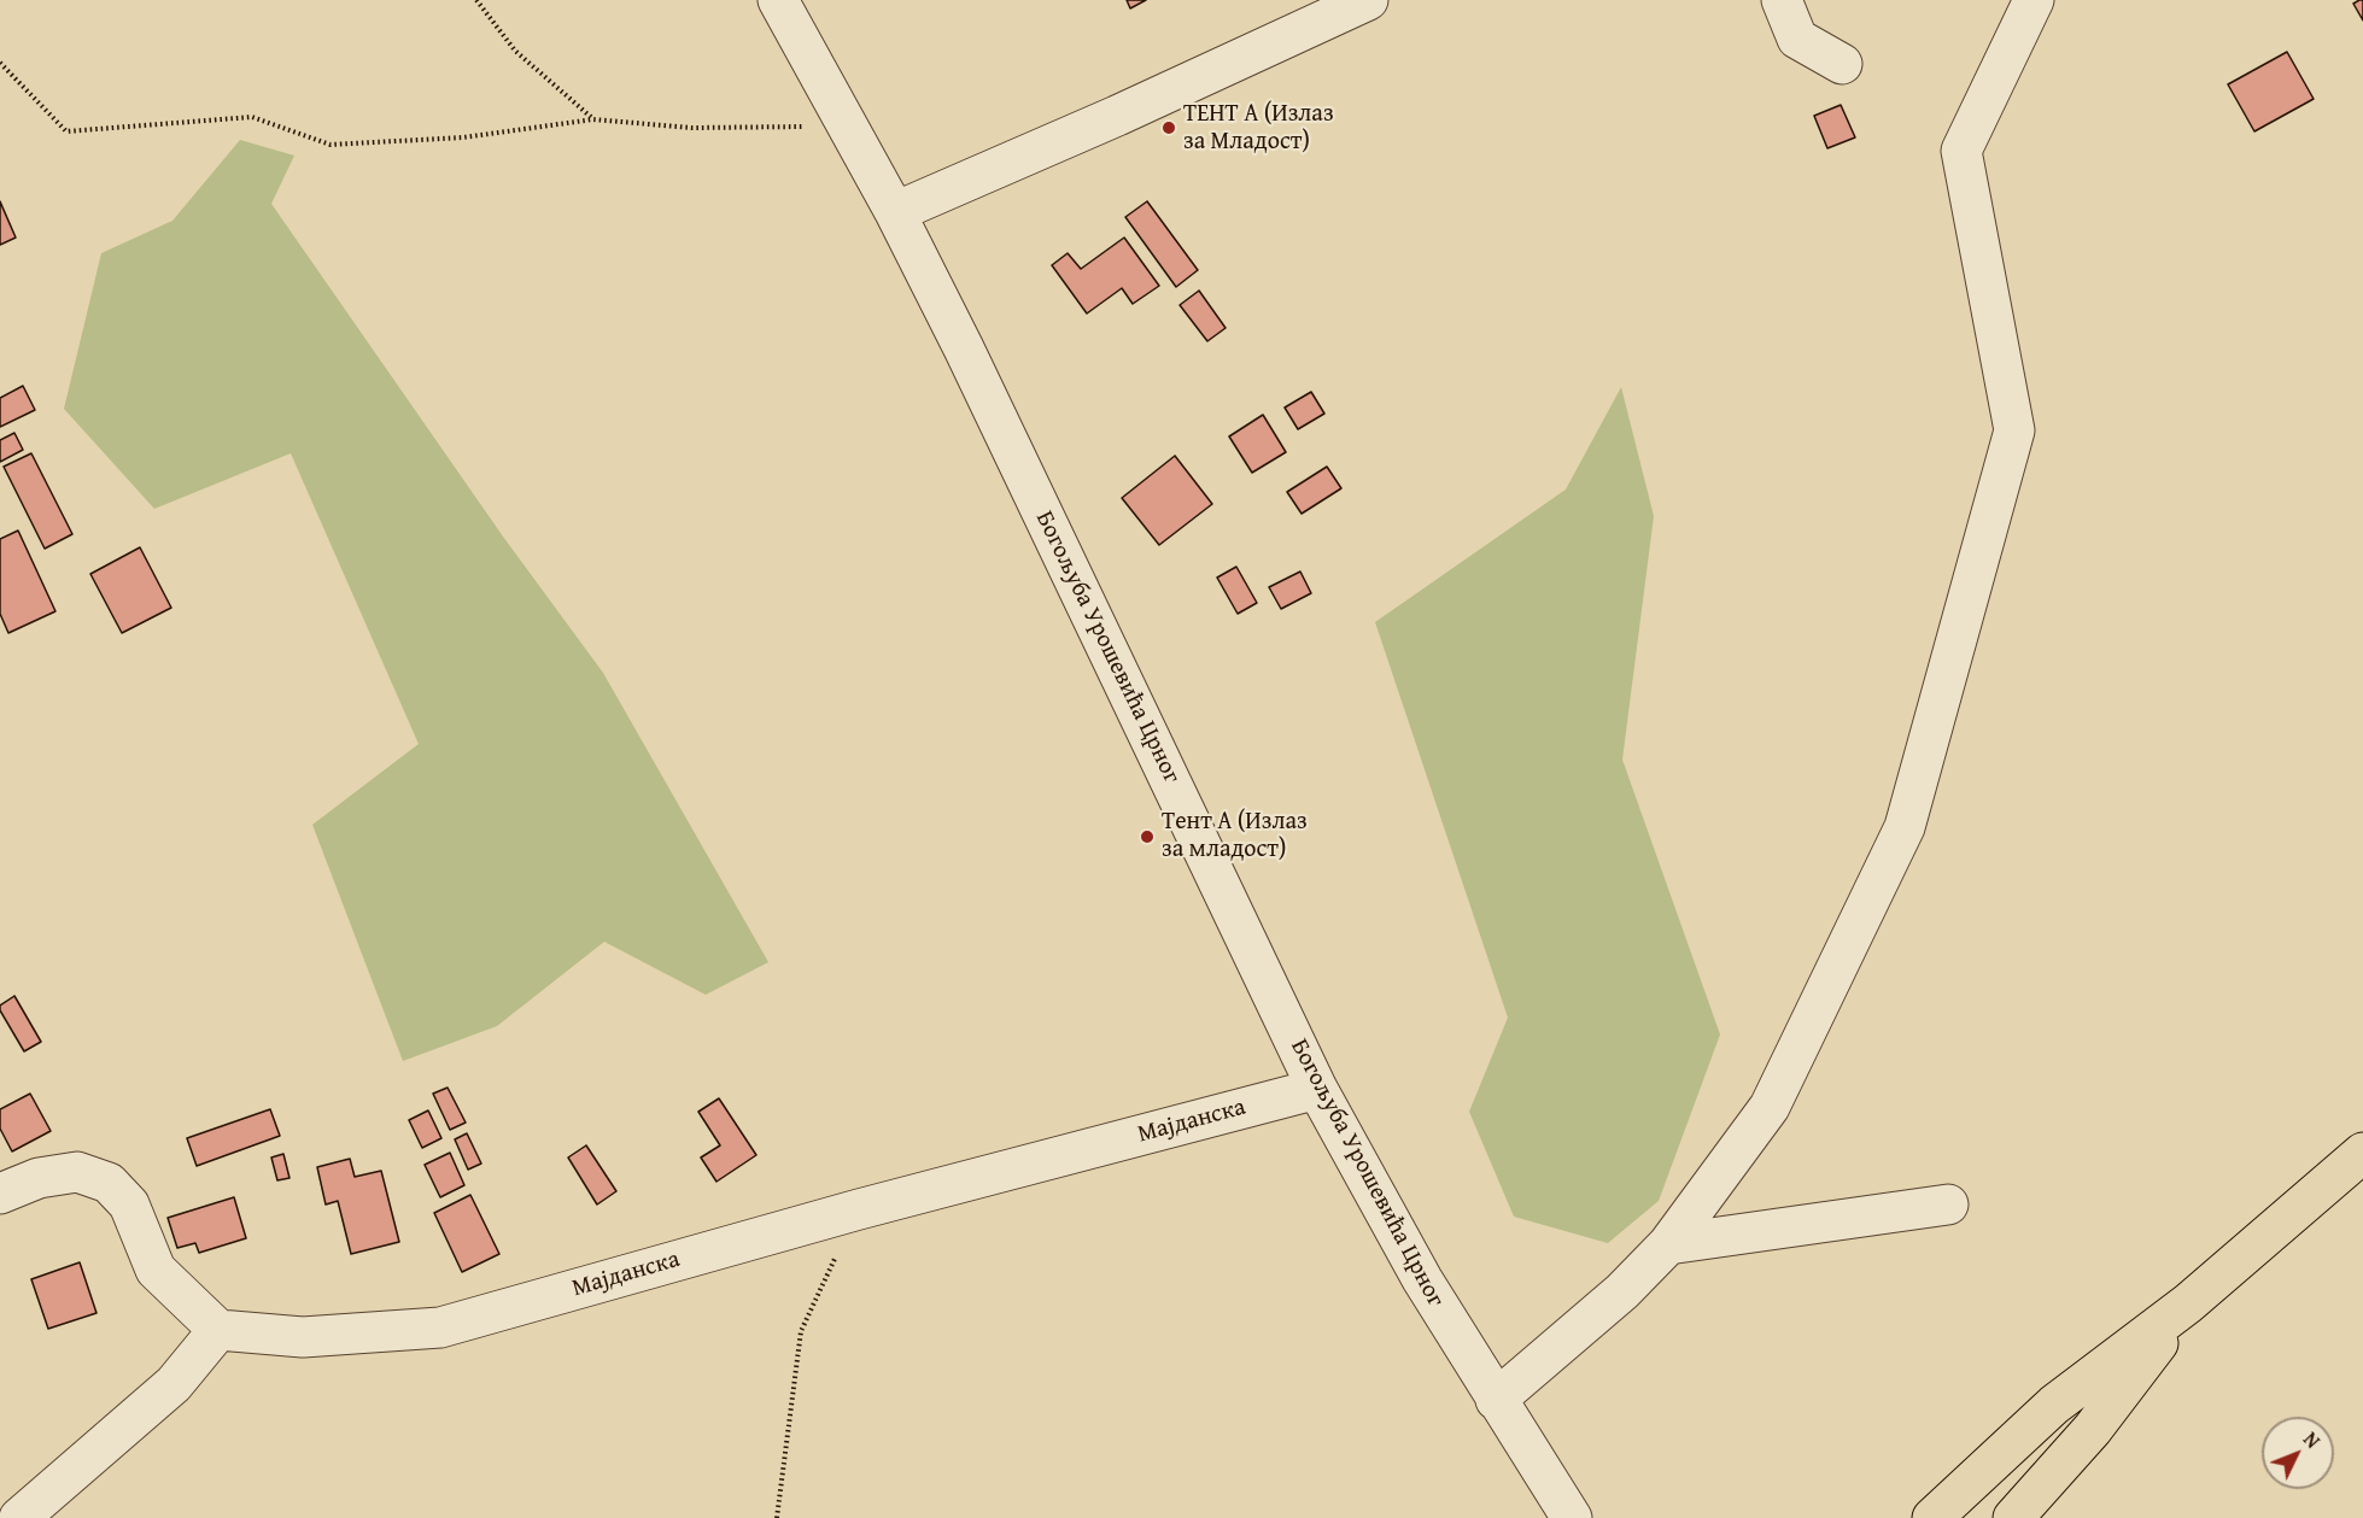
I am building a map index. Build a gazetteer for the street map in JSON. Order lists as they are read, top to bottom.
{
  "streets": {
    "street": ["Богољуба Урошевића Црног", "Мајданска"]
  },
  "crossings": [
    ["Богољуба Урошевића Црног", "Мајданска"]
  ],
  "places": ["ТЕНТ А (Излаз за Младост)", "Тент А (Излаз за младост)"],
  "north": "top right"
}
